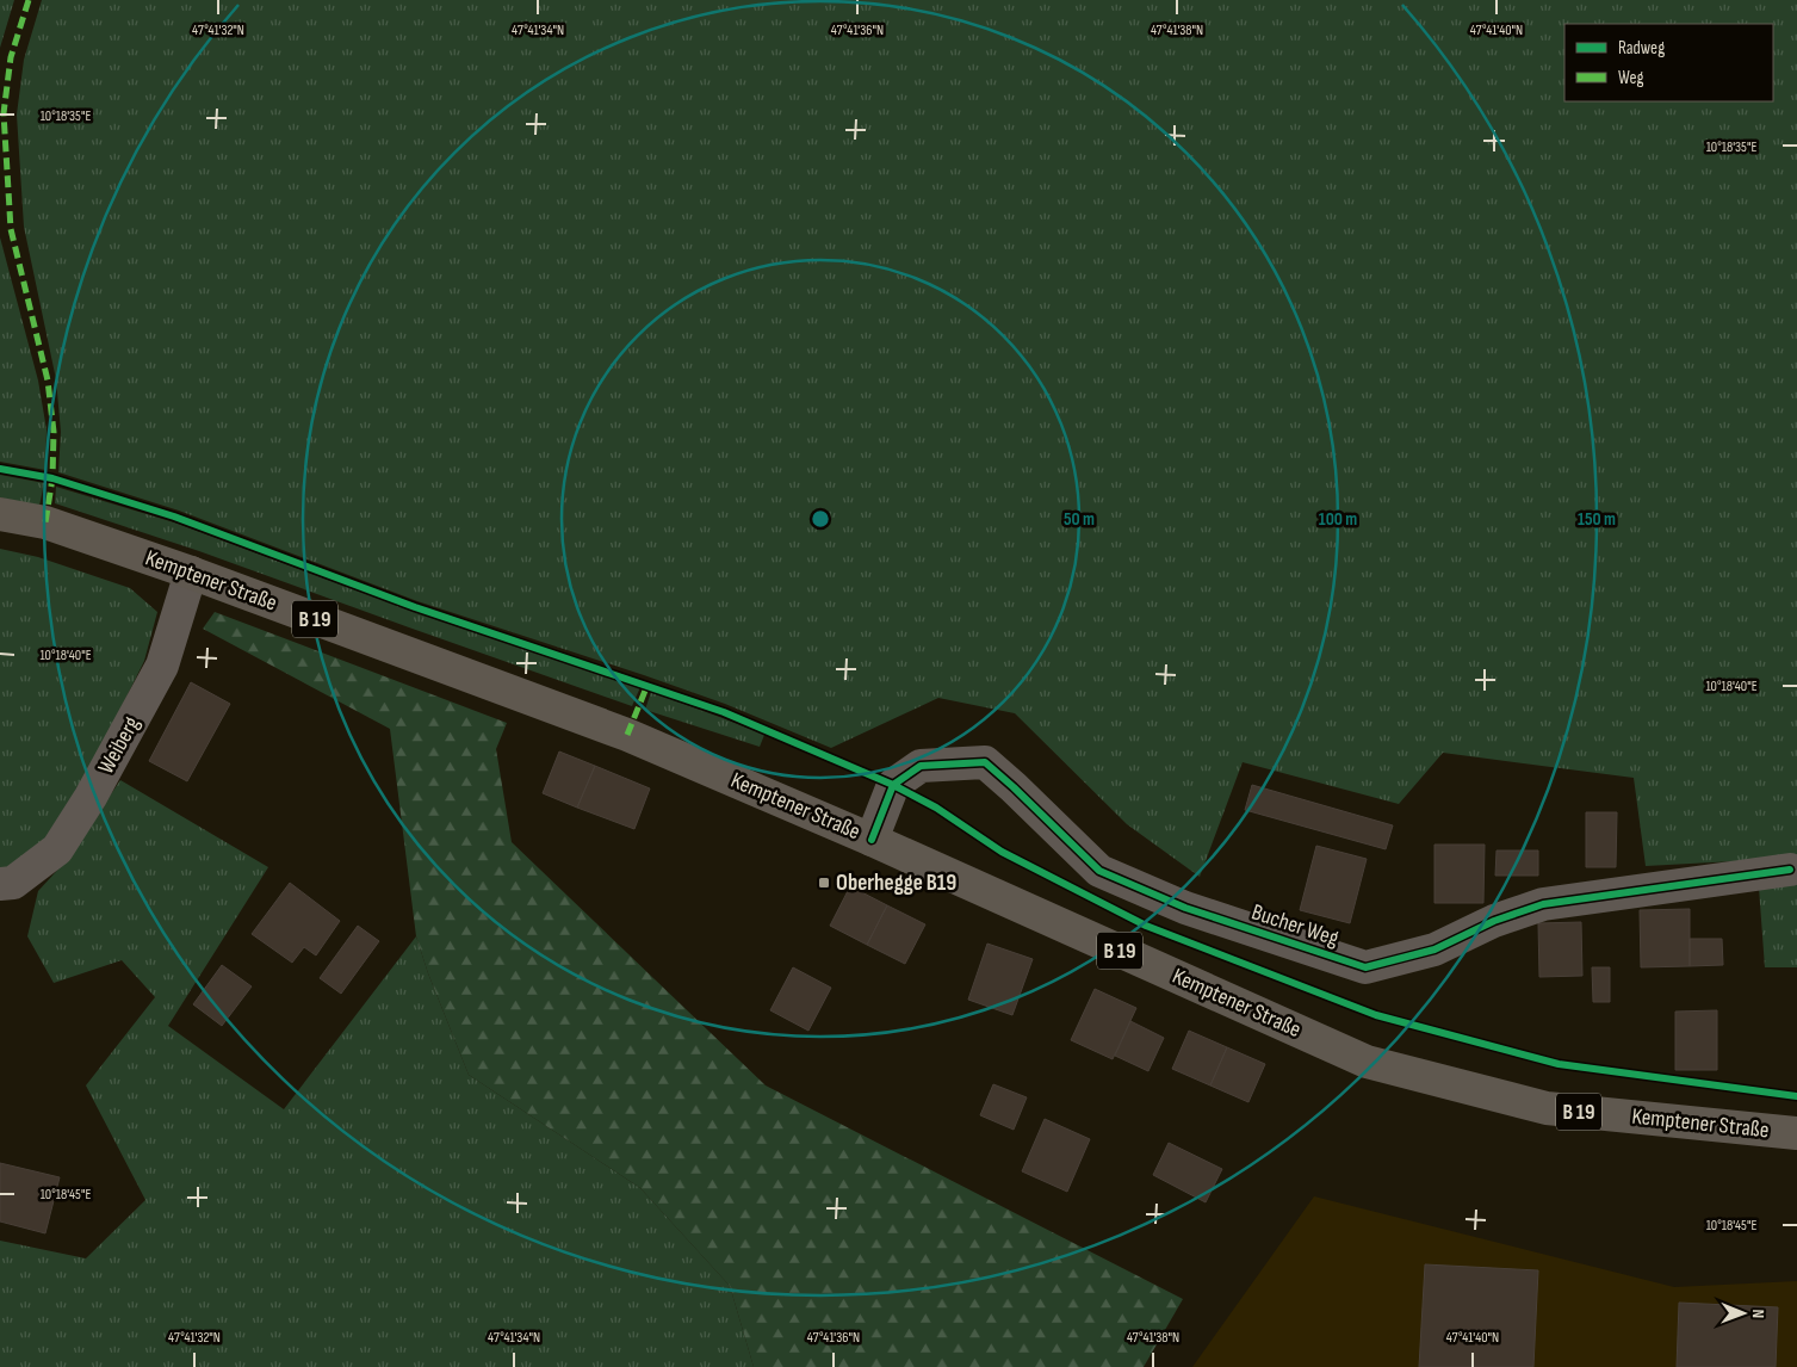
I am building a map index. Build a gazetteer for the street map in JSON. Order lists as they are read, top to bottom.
{
  "streets": {
    "main road": ["Kemptener Straße", "B 19"],
    "street": ["Weiberg", "Bucher Weg"]
  },
  "crossings": [
    ["Kemptener Straße", "Weiberg"],
    ["Kemptener Straße", "Bucher Weg"]
  ],
  "places": {
    "transit": ["Oberhegge B19"]
  },
  "legend": ["Radweg", "Weg"],
  "north": "right",
  "coordinates": [
    "47°41'32\"N",
    "47°41'34\"N",
    "47°41'36\"N",
    "47°41'38\"N",
    "47°41'40\"N",
    "10°18'35\"E",
    "10°18'40\"E",
    "10°18'45\"E"
  ],
  "rings": ["50 m", "100 m", "150 m"]
}
